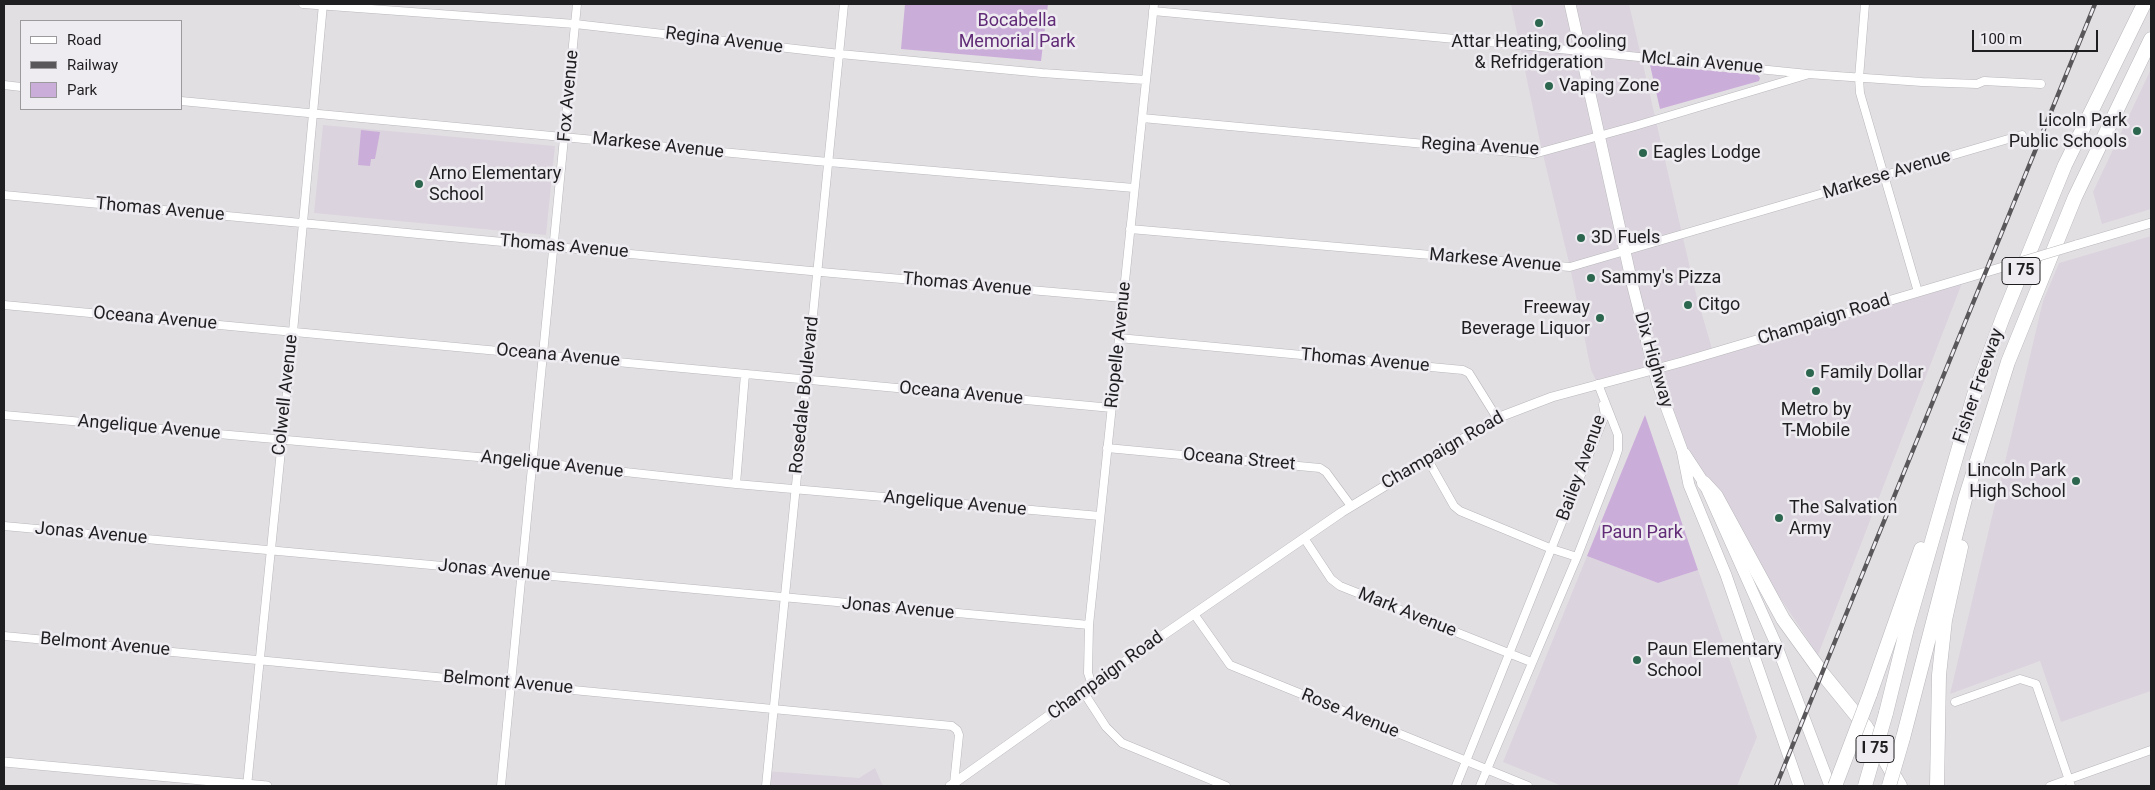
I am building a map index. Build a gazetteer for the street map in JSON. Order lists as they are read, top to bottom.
{
  "streets": {
    "highway": ["I 75", "Fisher Freeway"],
    "main road": ["Dix Highway"],
    "street": [
      "Regina Avenue",
      "McLain Avenue",
      "Fox Avenue",
      "Markese Avenue",
      "Thomas Avenue",
      "Oceana Avenue",
      "Champaign Road",
      "Riopelle Avenue",
      "Colwell Avenue",
      "Rosedale Boulevard",
      "Angelique Avenue",
      "Oceana Street",
      "Bailey Avenue",
      "Jonas Avenue",
      "Mark Avenue",
      "Belmont Avenue",
      "Rose Avenue"
    ]
  },
  "crossings": [
    ["Regina Avenue", "McLain Avenue"],
    ["Regina Avenue", "Fox Avenue"],
    ["Regina Avenue", "Riopelle Avenue"],
    ["Regina Avenue", "Dix Highway"],
    ["Regina Avenue", "Colwell Avenue"],
    ["Regina Avenue", "Rosedale Boulevard"],
    ["McLain Avenue", "Riopelle Avenue"],
    ["McLain Avenue", "Dix Highway"],
    ["Fox Avenue", "Markese Avenue"],
    ["Fox Avenue", "Thomas Avenue"],
    ["Fox Avenue", "Oceana Avenue"],
    ["Fox Avenue", "Angelique Avenue"],
    ["Fox Avenue", "Jonas Avenue"],
    ["Fox Avenue", "Belmont Avenue"],
    ["Markese Avenue", "Riopelle Avenue"],
    ["Markese Avenue", "Dix Highway"],
    ["Markese Avenue", "Colwell Avenue"],
    ["Markese Avenue", "Rosedale Boulevard"],
    ["Thomas Avenue", "Champaign Road"],
    ["Thomas Avenue", "Riopelle Avenue"],
    ["Thomas Avenue", "Colwell Avenue"],
    ["Thomas Avenue", "Rosedale Boulevard"],
    ["Oceana Avenue", "Riopelle Avenue"],
    ["Oceana Avenue", "Colwell Avenue"],
    ["Oceana Avenue", "Rosedale Boulevard"],
    ["Champaign Road", "Riopelle Avenue"],
    ["Champaign Road", "Dix Highway"],
    ["Champaign Road", "Oceana Street"],
    ["Champaign Road", "Bailey Avenue"],
    ["Champaign Road", "Mark Avenue"],
    ["Champaign Road", "Belmont Avenue"],
    ["Champaign Road", "Rose Avenue"],
    ["Riopelle Avenue", "Angelique Avenue"],
    ["Riopelle Avenue", "Oceana Street"],
    ["Riopelle Avenue", "Jonas Avenue"],
    ["Colwell Avenue", "Angelique Avenue"],
    ["Colwell Avenue", "Jonas Avenue"],
    ["Colwell Avenue", "Belmont Avenue"],
    ["Rosedale Boulevard", "Angelique Avenue"],
    ["Rosedale Boulevard", "Jonas Avenue"],
    ["Rosedale Boulevard", "Belmont Avenue"],
    ["Bailey Avenue", "Mark Avenue"],
    ["Bailey Avenue", "Rose Avenue"]
  ],
  "parks": ["Bocabella Memorial Park", "Paun Park"],
  "places": [
    "Attar Heating, Cooling & Refridgeration",
    "Vaping Zone",
    "Licoln Park Public Schools",
    "Eagles Lodge",
    "Arno Elementary School",
    "3D Fuels",
    "Sammy's Pizza",
    "Citgo",
    "Freeway Beverage Liquor",
    "Family Dollar",
    "Metro by T-Mobile",
    "Lincoln Park High School",
    "The Salvation Army",
    "Paun Elementary School"
  ],
  "legend": ["Road", "Railway", "Park"],
  "scale_bar": "100 m"
}
